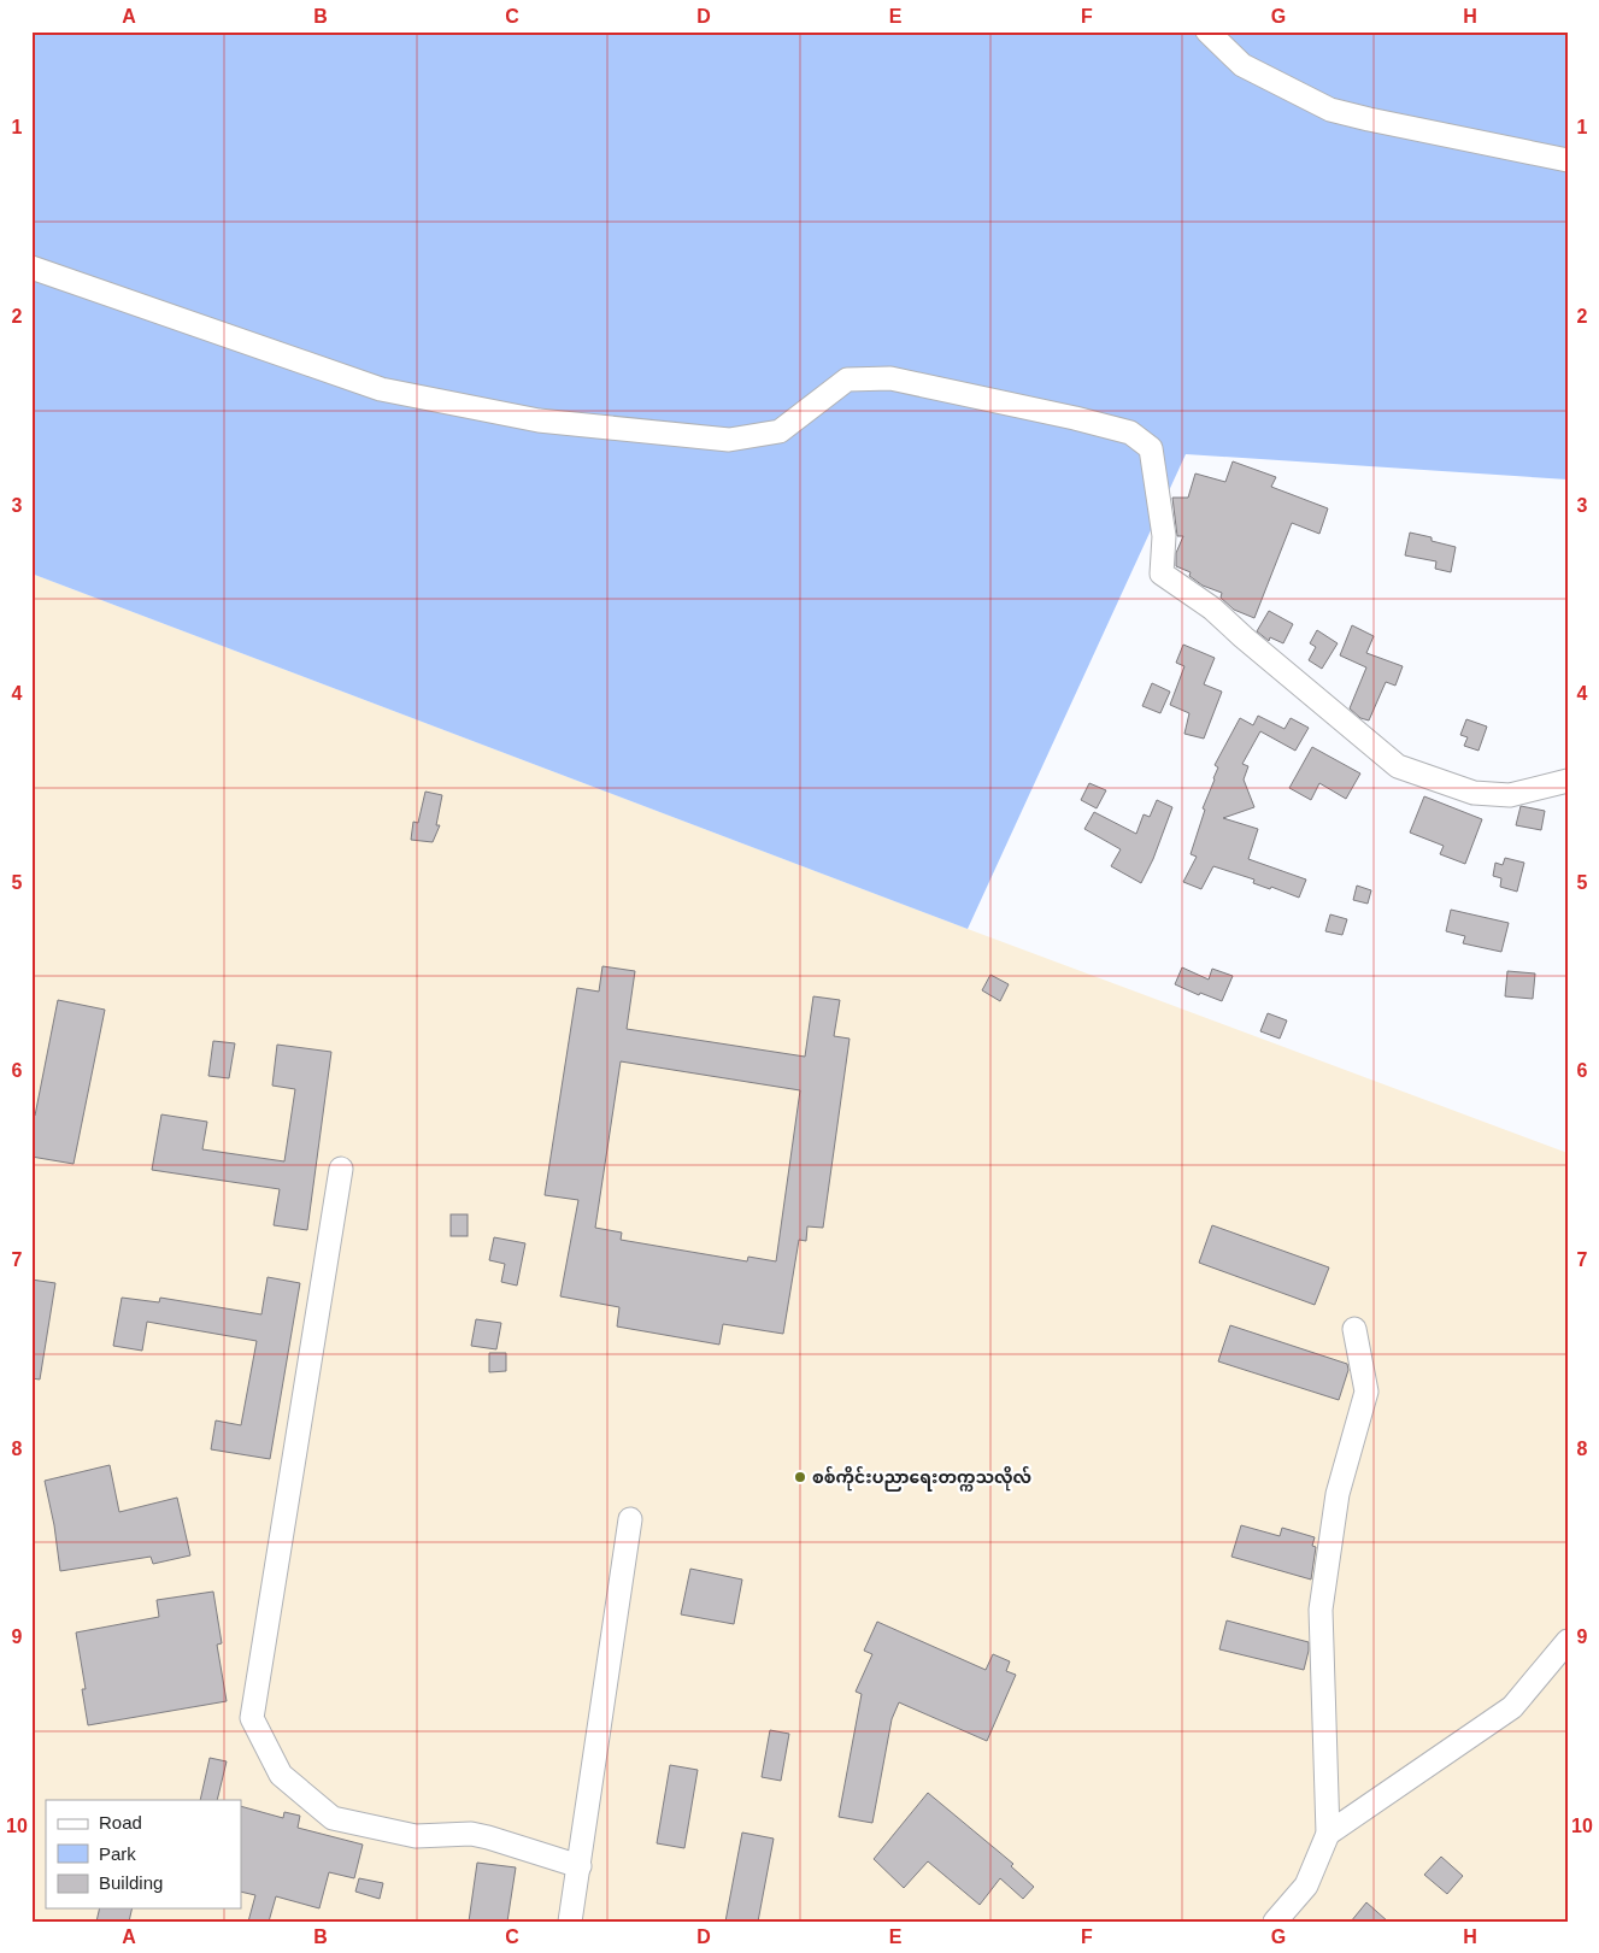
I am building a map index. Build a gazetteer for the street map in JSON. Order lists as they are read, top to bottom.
{
  "places": ["စစ်ကိုင်းပညာရေးတက္ကသလိုလ်"],
  "legend": ["Road", "Park", "Building"],
  "grid": {
    "columns": [
      "A",
      "B",
      "C",
      "D",
      "E",
      "F",
      "G",
      "H"
    ],
    "rows": [
      "1",
      "2",
      "3",
      "4",
      "5",
      "6",
      "7",
      "8",
      "9",
      "10"
    ]
  }
}
